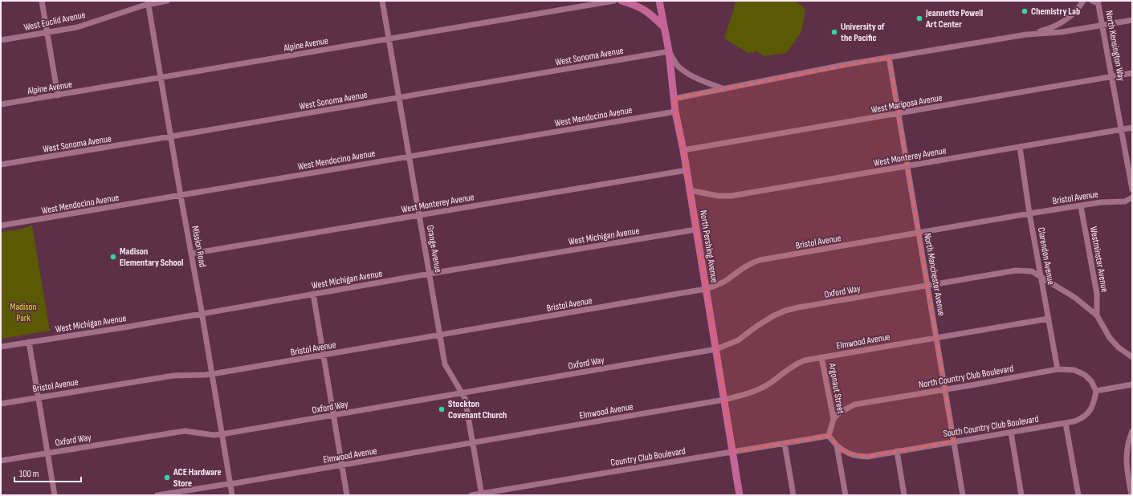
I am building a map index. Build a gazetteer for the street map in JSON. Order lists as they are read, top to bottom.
{
  "streets": {
    "main road": ["North Pershing Avenue"],
    "street": [
      "West Euclid Avenue",
      "Alpine Avenue",
      "North Kensington Way",
      "West Sonoma Avenue",
      "West Mariposa Avenue",
      "West Mendocino Avenue",
      "West Monterey Avenue",
      "Bristol Avenue",
      "West Michigan Avenue",
      "Mission Road",
      "Grange Avenue",
      "Clarendon Avenue",
      "Westminster Avenue",
      "North Manchester Avenue",
      "Oxford Way",
      "Elmwood Avenue",
      "North Country Club Boulevard",
      "Argonaut Street",
      "South Country Club Boulevard",
      "Country Club Boulevard"
    ]
  },
  "crossings": [
    ["West Euclid Avenue", "Mission Road"],
    ["Alpine Avenue", "Mission Road"],
    ["Alpine Avenue", "Grange Avenue"],
    ["North Kensington Way", "West Mariposa Avenue"],
    ["North Kensington Way", "West Monterey Avenue"],
    ["West Sonoma Avenue", "Mission Road"],
    ["West Sonoma Avenue", "North Pershing Avenue"],
    ["West Sonoma Avenue", "Grange Avenue"],
    ["West Mariposa Avenue", "North Pershing Avenue"],
    ["West Mariposa Avenue", "North Manchester Avenue"],
    ["West Mendocino Avenue", "Mission Road"],
    ["West Mendocino Avenue", "North Pershing Avenue"],
    ["West Mendocino Avenue", "Grange Avenue"],
    ["West Monterey Avenue", "Mission Road"],
    ["West Monterey Avenue", "North Pershing Avenue"],
    ["West Monterey Avenue", "Grange Avenue"],
    ["West Monterey Avenue", "Clarendon Avenue"],
    ["West Monterey Avenue", "North Manchester Avenue"],
    ["Bristol Avenue", "Mission Road"],
    ["Bristol Avenue", "North Pershing Avenue"],
    ["Bristol Avenue", "Grange Avenue"],
    ["Bristol Avenue", "Clarendon Avenue"],
    ["Bristol Avenue", "Westminster Avenue"],
    ["Bristol Avenue", "North Manchester Avenue"],
    ["West Michigan Avenue", "Mission Road"],
    ["West Michigan Avenue", "North Pershing Avenue"],
    ["West Michigan Avenue", "Grange Avenue"],
    ["Mission Road", "Oxford Way"],
    ["Mission Road", "Elmwood Avenue"],
    ["North Pershing Avenue", "Oxford Way"],
    ["North Pershing Avenue", "Elmwood Avenue"],
    ["North Pershing Avenue", "Country Club Boulevard"],
    ["Grange Avenue", "Oxford Way"],
    ["Grange Avenue", "Elmwood Avenue"],
    ["Grange Avenue", "Country Club Boulevard"],
    ["Clarendon Avenue", "Oxford Way"],
    ["Clarendon Avenue", "Elmwood Avenue"],
    ["Clarendon Avenue", "North Country Club Boulevard"],
    ["Westminster Avenue", "Oxford Way"],
    ["North Manchester Avenue", "Oxford Way"],
    ["North Manchester Avenue", "Elmwood Avenue"],
    ["North Manchester Avenue", "North Country Club Boulevard"],
    ["North Manchester Avenue", "South Country Club Boulevard"],
    ["Elmwood Avenue", "Argonaut Street"],
    ["North Country Club Boulevard", "Argonaut Street"],
    ["North Country Club Boulevard", "South Country Club Boulevard"],
    ["Argonaut Street", "Country Club Boulevard"]
  ],
  "parks": ["Madison Park"],
  "places": [
    "Chemistry Lab",
    "Jeannette Powell Art Center",
    "University of the Pacific",
    "Madison Elementary School",
    "Stockton Covenant Church",
    "ACE Hardware Store"
  ],
  "scale_bar": "100 m"
}
